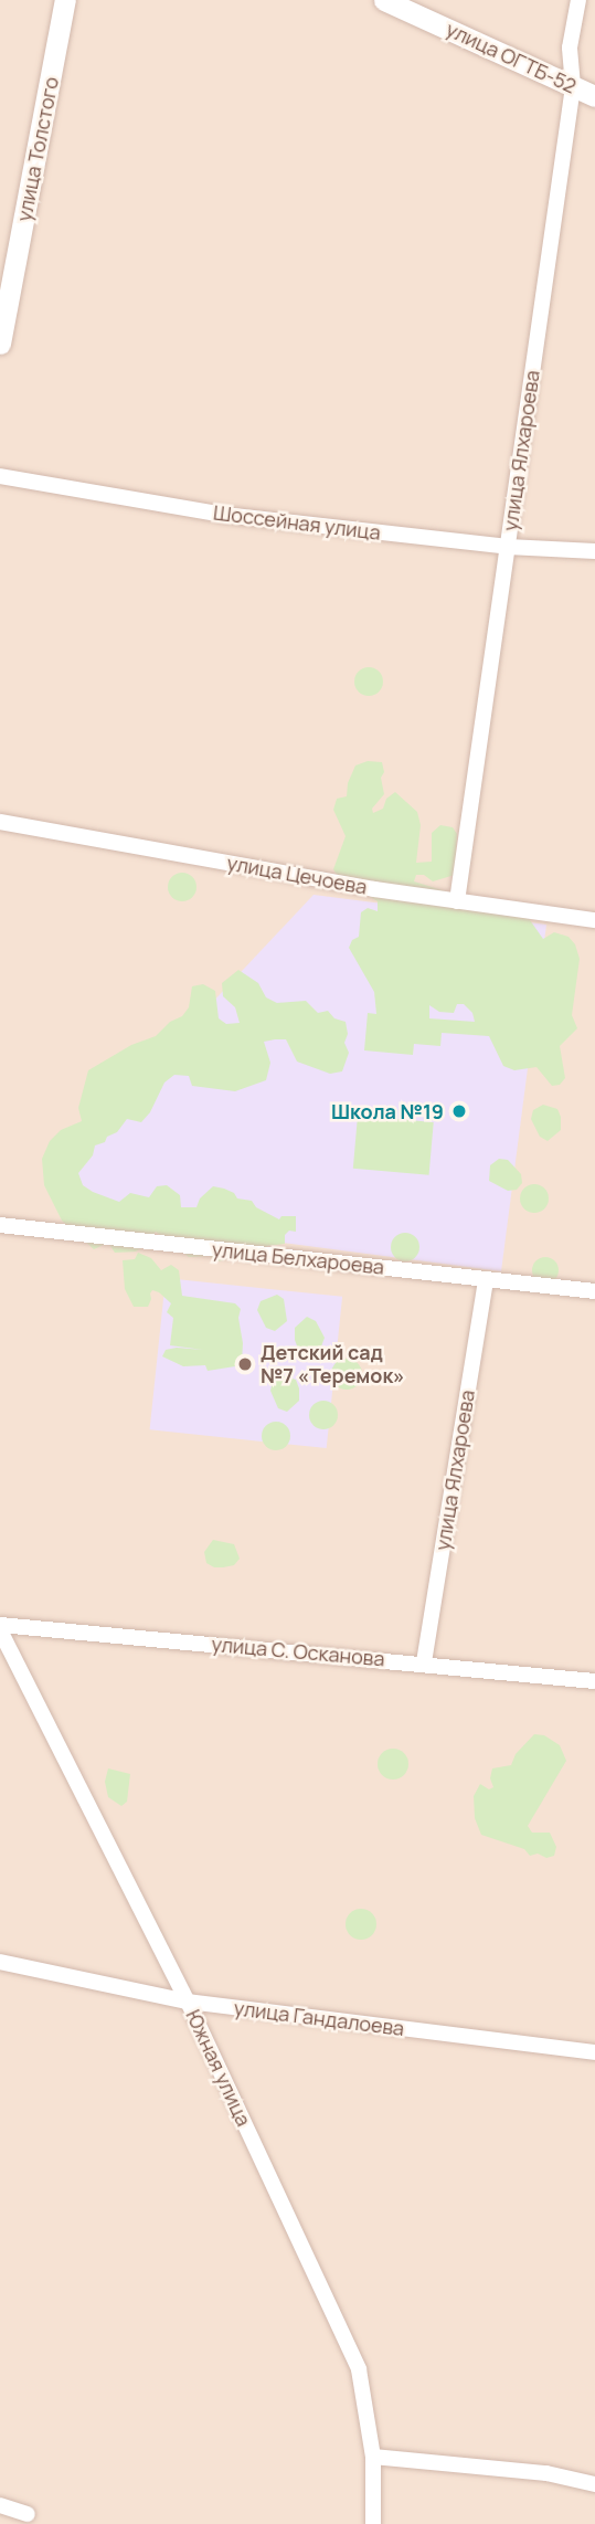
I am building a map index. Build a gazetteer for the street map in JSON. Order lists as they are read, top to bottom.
{
  "streets": {
    "street": [
      "улица ОГТБ-52",
      "улица Толстого",
      "улица Ялхароева",
      "Шоссейная улица",
      "улица Цечоева",
      "улица Белхароева",
      "улица С. Осканова",
      "улица Гандалоева",
      "Южная улица"
    ]
  },
  "crossings": [
    ["улица ОГТБ-52", "улица Ялхароева"],
    ["улица Ялхароева", "Шоссейная улица"],
    ["улица Ялхароева", "улица Цечоева"],
    ["улица Ялхароева", "улица Белхароева"],
    ["улица Ялхароева", "улица С. Осканова"],
    ["улица Гандалоева", "Южная улица"]
  ],
  "places": ["Школа №19", "Детский сад №7 «Теремок»"]
}
